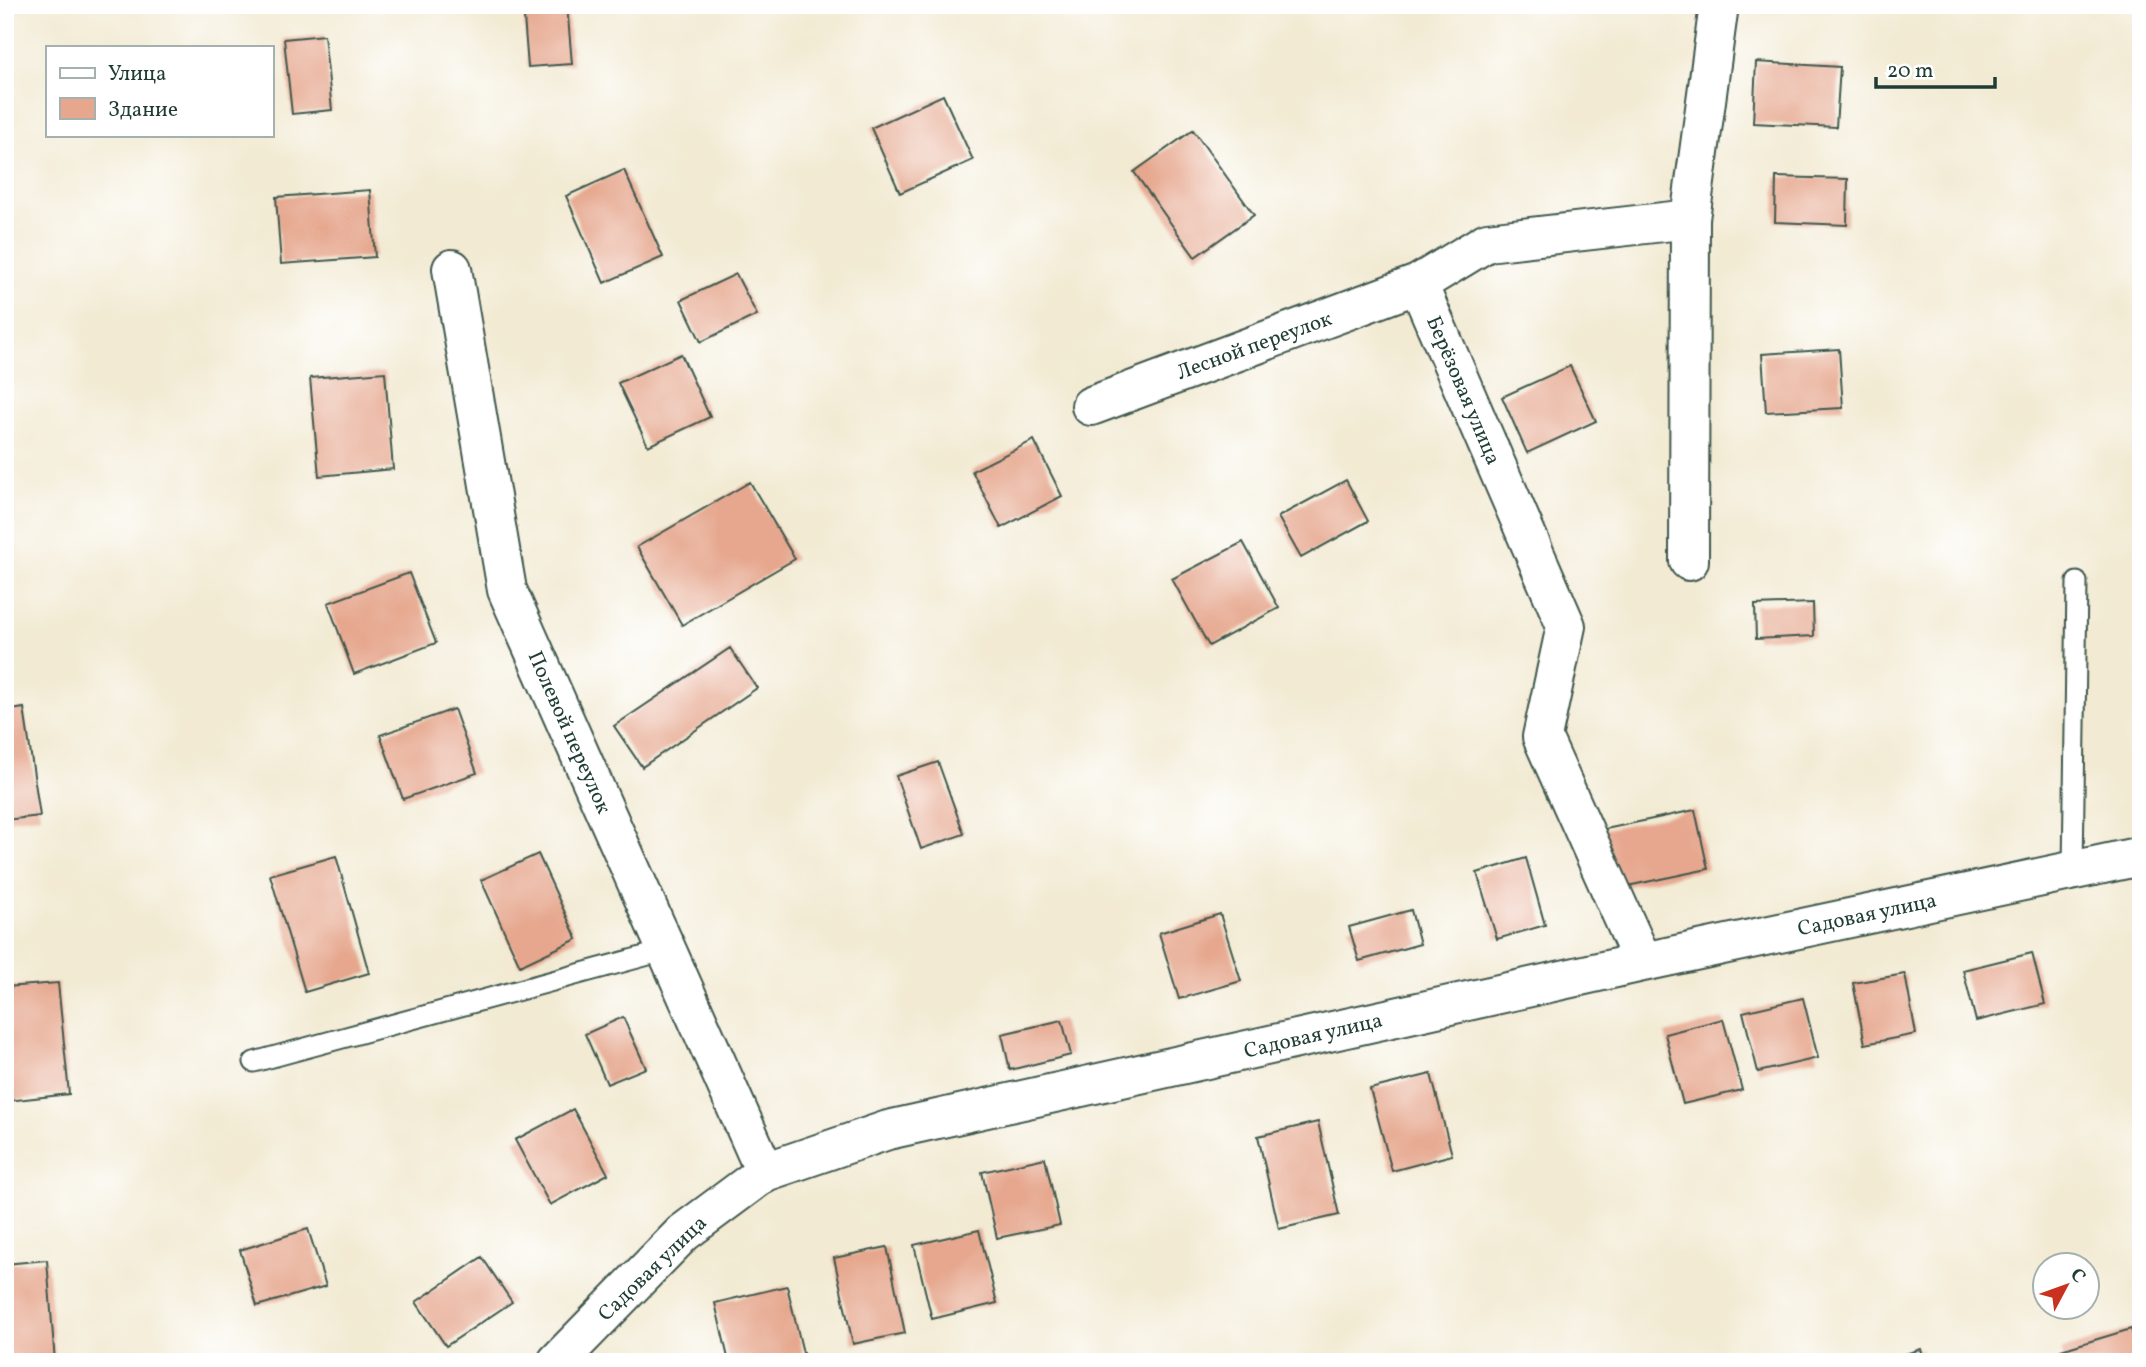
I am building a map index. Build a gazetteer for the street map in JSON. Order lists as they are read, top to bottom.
{
  "streets": {
    "street": [
      "Лесной переулок",
      "Берёзовая улица",
      "Полевой переулок",
      "Садовая улица"
    ]
  },
  "crossings": [
    ["Лесной переулок", "Берёзовая улица"],
    ["Берёзовая улица", "Садовая улица"],
    ["Полевой переулок", "Садовая улица"]
  ],
  "legend": ["Улица", "Здание"],
  "scale_bar": "20 m",
  "north": "top right"
}
